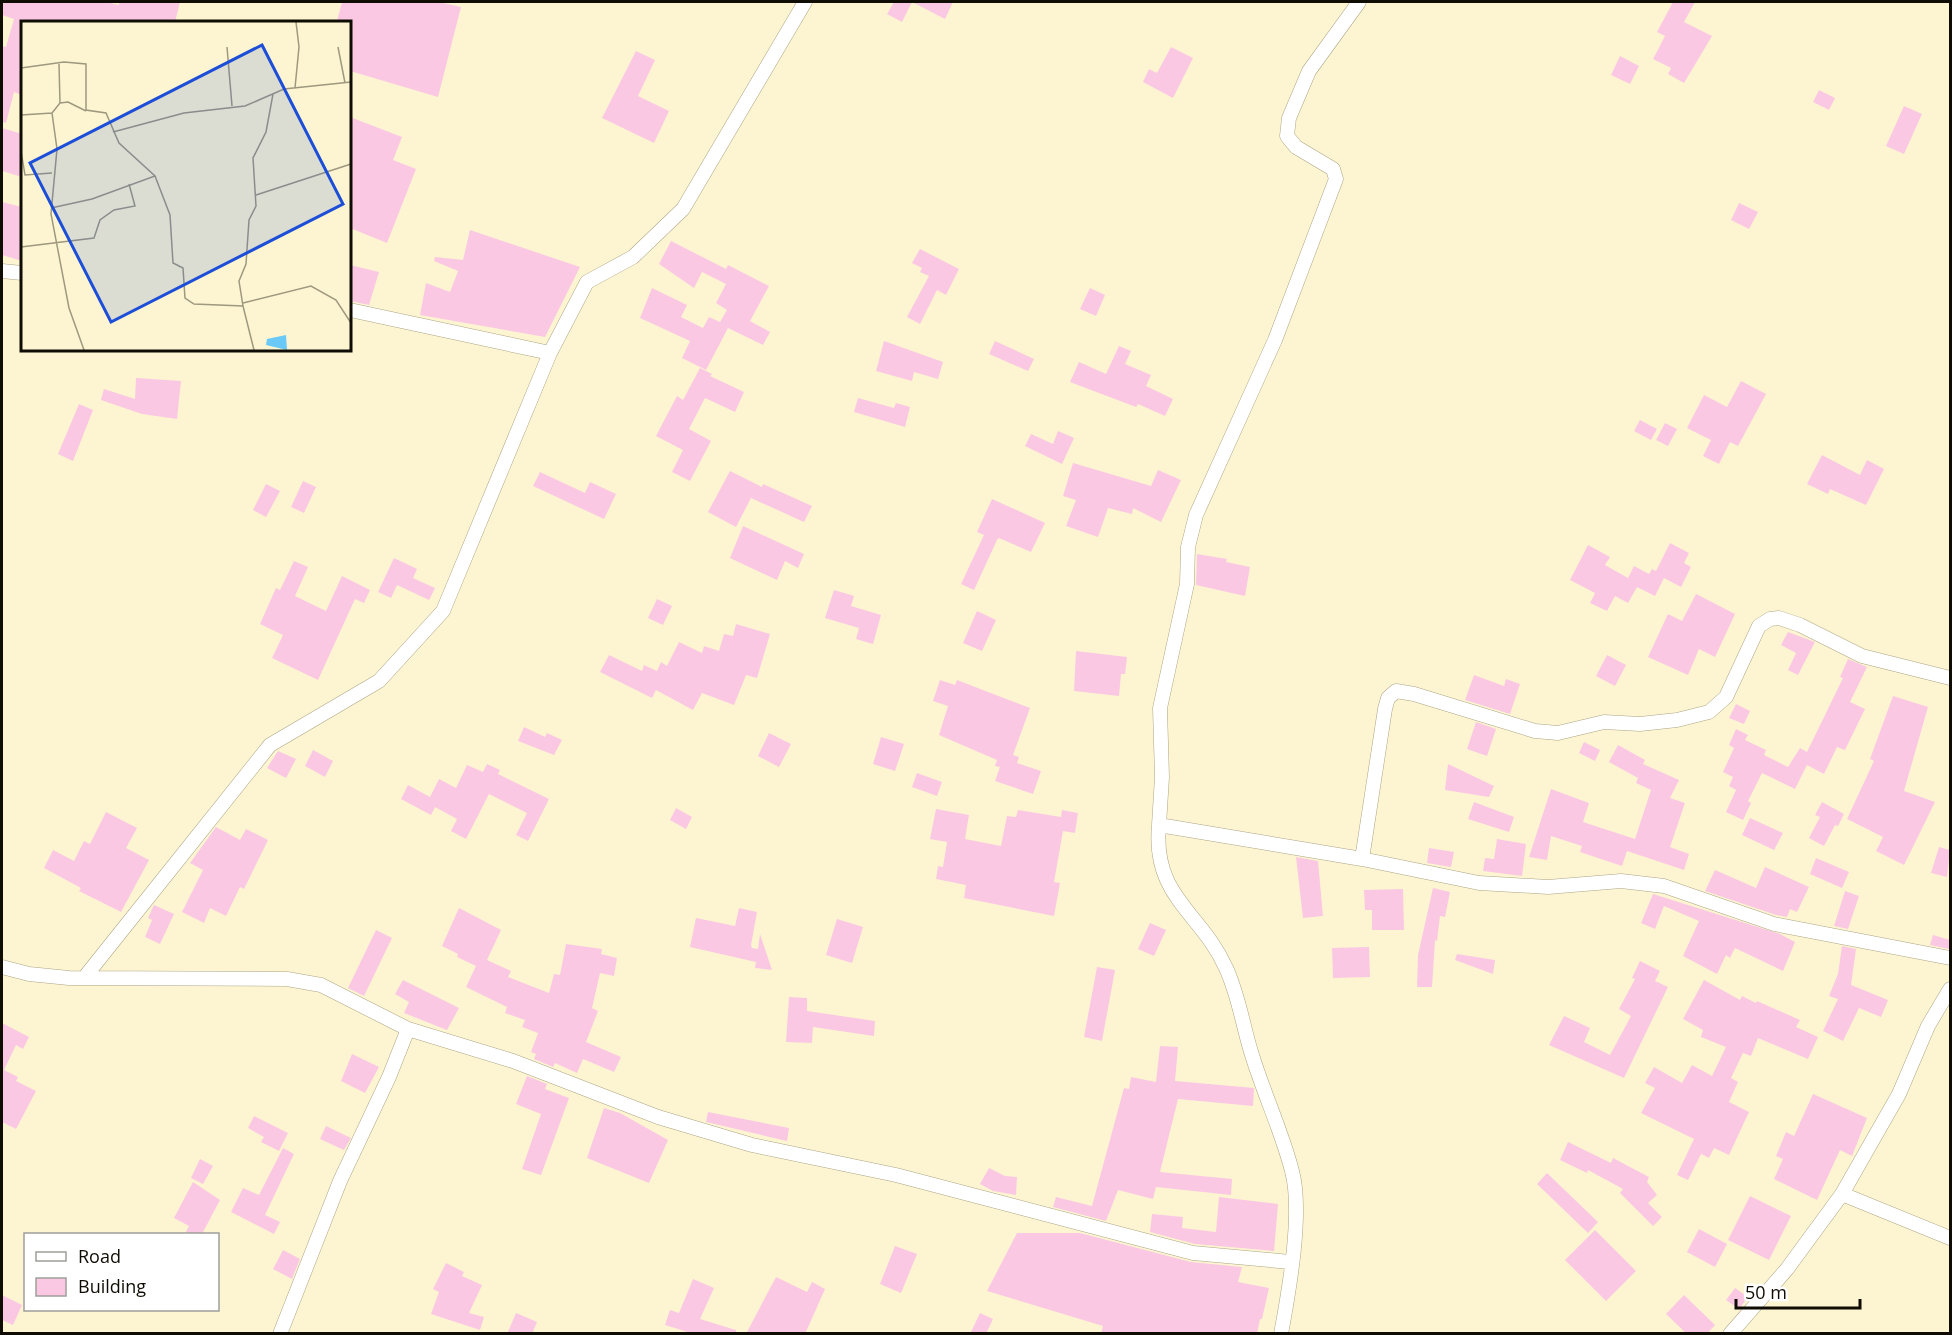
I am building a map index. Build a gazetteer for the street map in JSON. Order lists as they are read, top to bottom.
{
  "legend": ["Road", "Building"],
  "scale_bar": "50 m"
}
